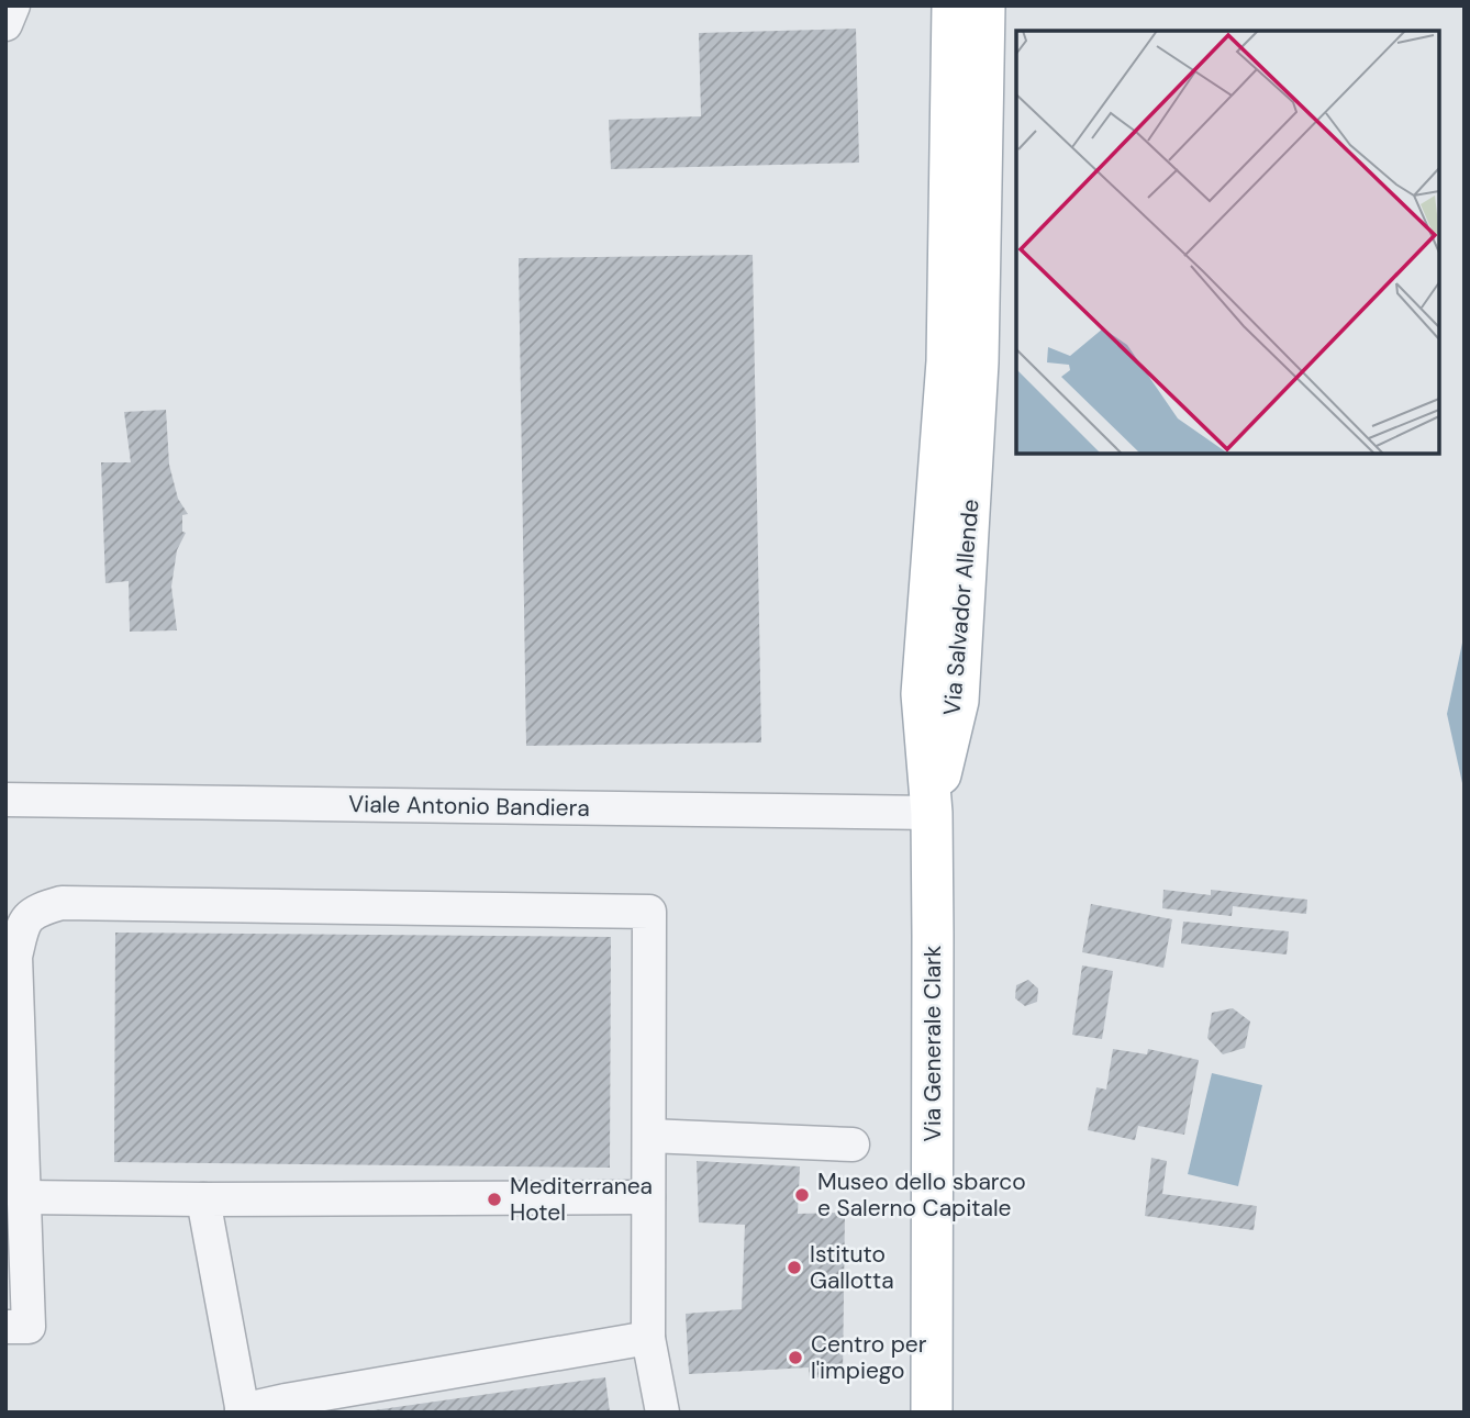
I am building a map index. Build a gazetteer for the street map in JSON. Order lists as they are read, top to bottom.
{
  "streets": {
    "main road": ["Via Salvador Allende", "Via Generale Clark"],
    "street": ["Viale Antonio Bandiera"]
  },
  "crossings": [
    ["Via Salvador Allende", "Viale Antonio Bandiera"],
    ["Via Salvador Allende", "Via Generale Clark"],
    ["Viale Antonio Bandiera", "Via Generale Clark"]
  ],
  "places": [
    "Museo dello sbarco e Salerno Capitale",
    "Mediterranea Hotel",
    "Istituto Gallotta",
    "Centro per l'impiego"
  ]
}
